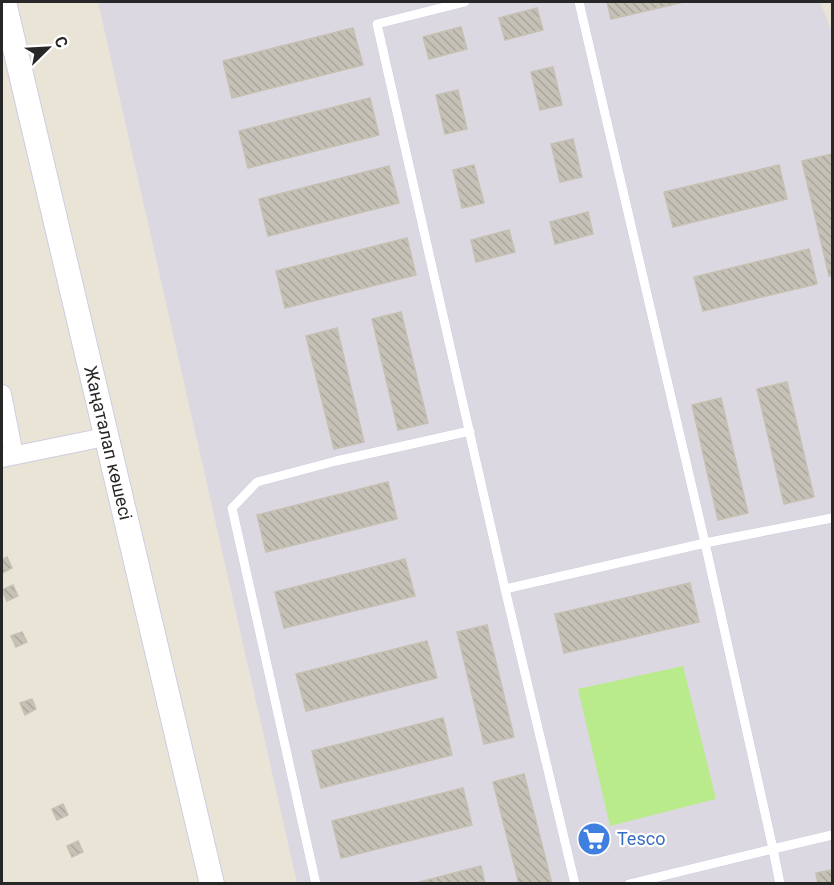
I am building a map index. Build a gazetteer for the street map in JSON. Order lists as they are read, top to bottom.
{
  "streets": {
    "main road": ["Жаңаталап көшесі"]
  },
  "places": {
    "supermarket": ["Tesco"]
  },
  "north": "top right"
}
